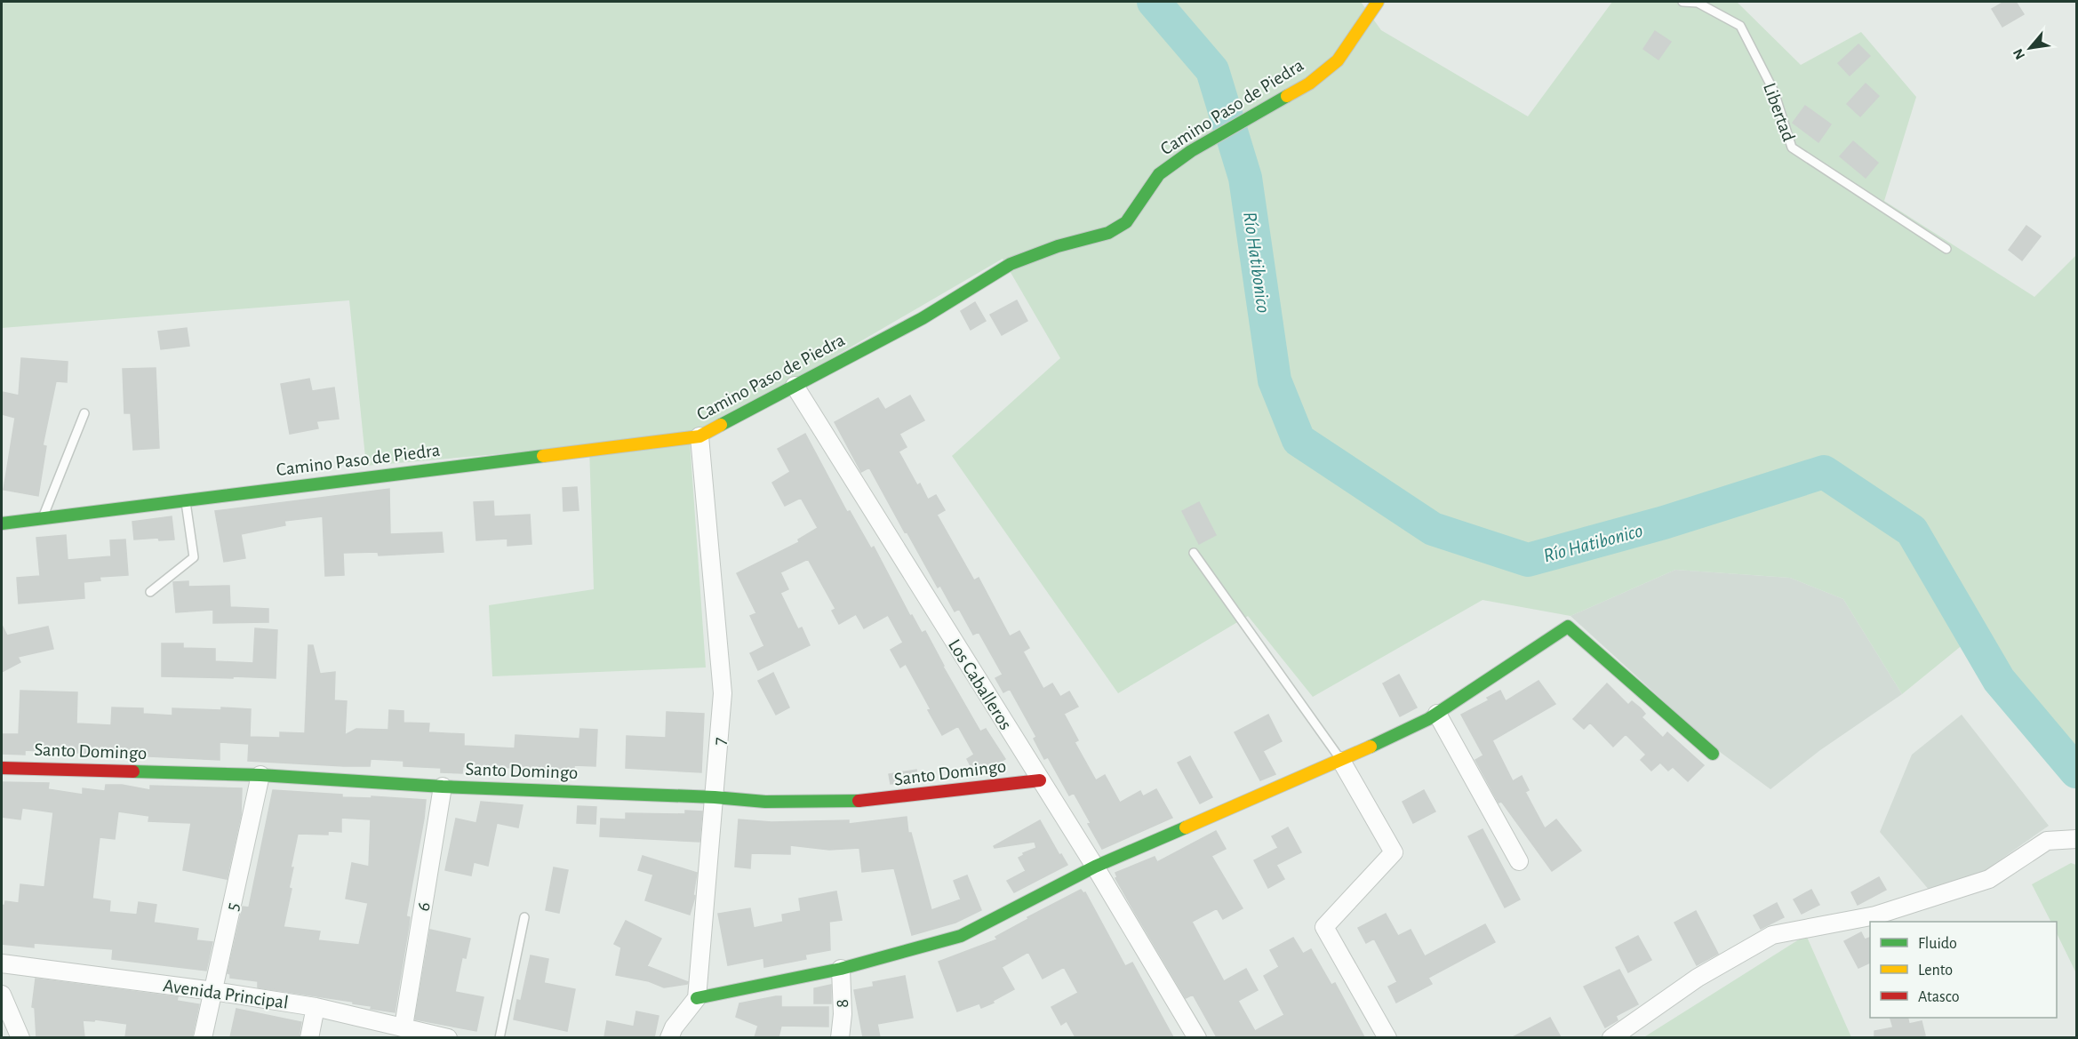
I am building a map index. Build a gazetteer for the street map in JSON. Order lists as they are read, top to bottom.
{
  "streets": {
    "street": [
      "Camino Paso de Piedra",
      "Los Caballeros",
      "7",
      "Santo Domingo",
      "5",
      "6",
      "Avenida Principal",
      "8"
    ],
    "lane": ["Libertad"]
  },
  "crossings": [
    ["Camino Paso de Piedra", "Los Caballeros"],
    ["Camino Paso de Piedra", "7"],
    ["Los Caballeros", "Santo Domingo"],
    ["7", "Santo Domingo"],
    ["Santo Domingo", "5"],
    ["Santo Domingo", "6"],
    ["5", "Avenida Principal"],
    ["6", "Avenida Principal"]
  ],
  "water": ["Río Hatibonico"],
  "legend": ["Fluido", "Lento", "Atasco"],
  "north": "bottom left"
}
